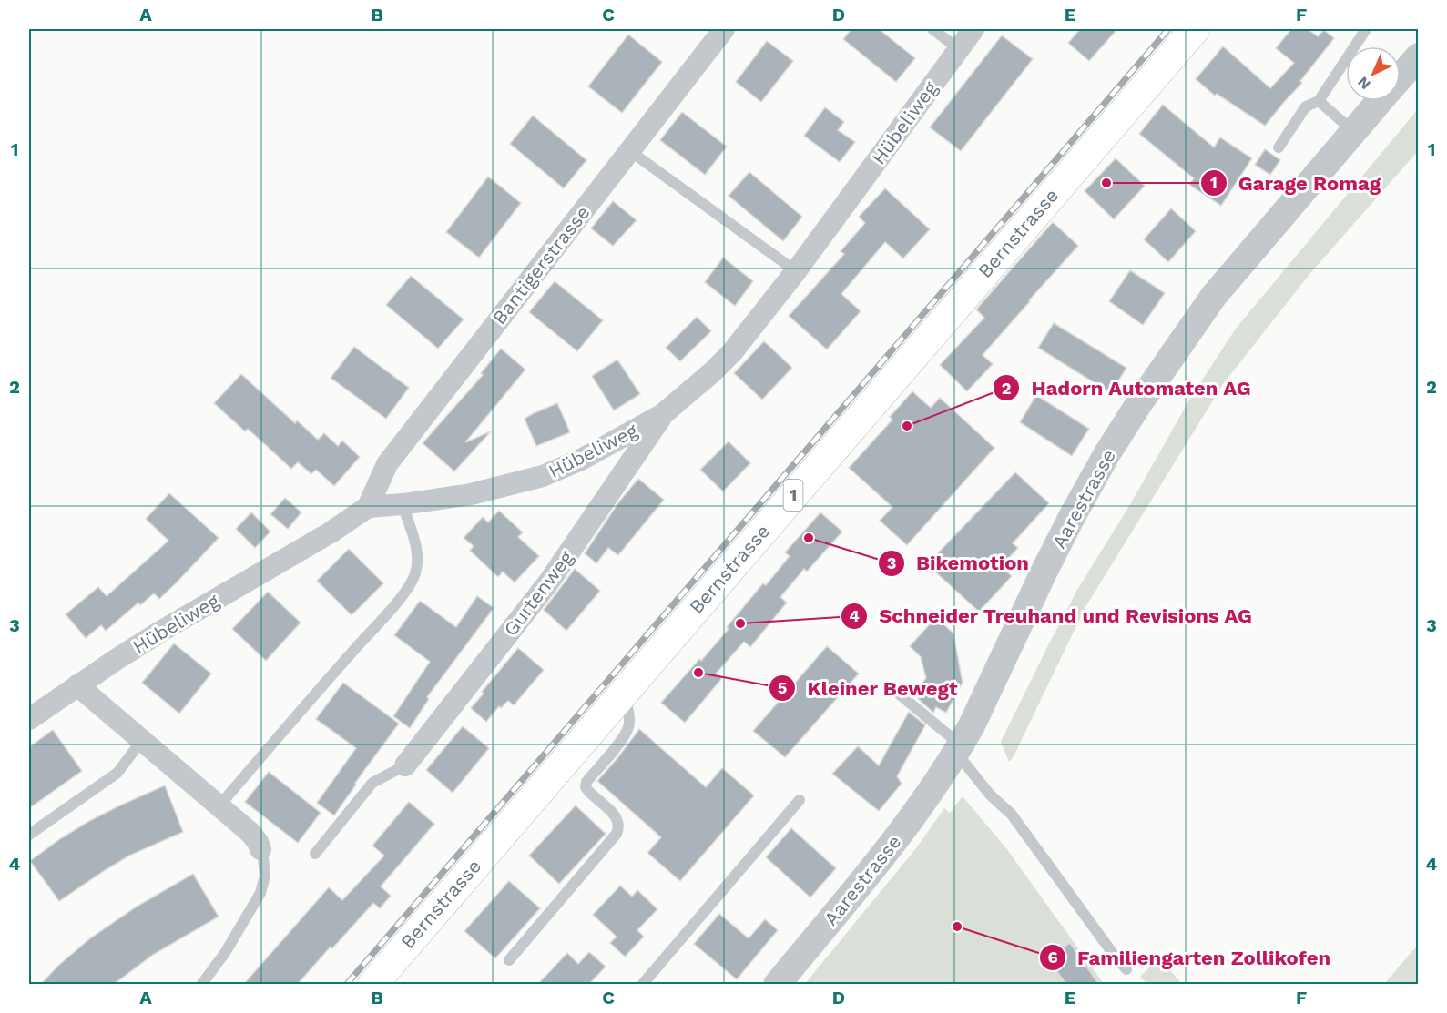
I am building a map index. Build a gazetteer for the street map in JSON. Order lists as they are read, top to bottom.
{
  "streets": {
    "main road": ["Bernstrasse", "1"],
    "street": [
      "Hübeliweg",
      "Bantigerstrasse",
      "Aarestrasse",
      "Gurtenweg"
    ]
  },
  "crossings": [
    ["Hübeliweg", "Bantigerstrasse"],
    ["Hübeliweg", "Gurtenweg"]
  ],
  "places": [
    "Garage Romag",
    "Hadorn Automaten AG",
    "Bikemotion",
    "Schneider Treuhand und Revisions AG",
    "Kleiner Bewegt",
    "Familiengarten Zollikofen"
  ],
  "north": "bottom left",
  "grid": {
    "columns": [
      "A",
      "B",
      "C",
      "D",
      "E",
      "F"
    ],
    "rows": [
      "1",
      "2",
      "3",
      "4"
    ]
  }
}
